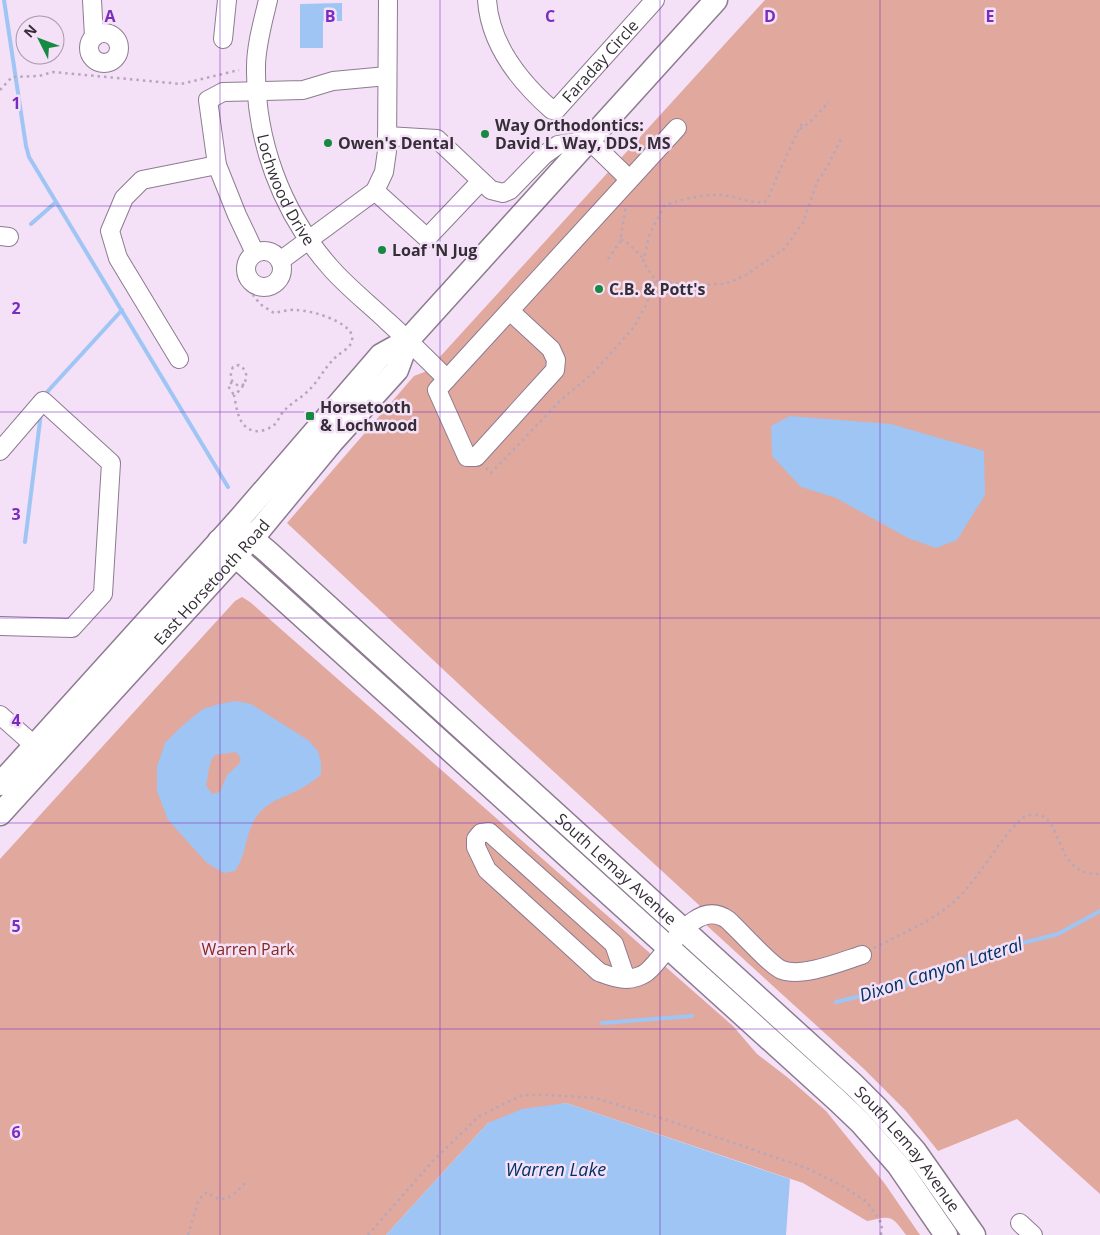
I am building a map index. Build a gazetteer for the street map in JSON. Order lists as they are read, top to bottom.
{
  "streets": {
    "main road": ["East Horsetooth Road", "South Lemay Avenue"],
    "street": ["Faraday Circle", "Lochwood Drive"]
  },
  "crossings": [
    ["Lochwood Drive", "East Horsetooth Road"],
    ["East Horsetooth Road", "South Lemay Avenue"]
  ],
  "water": ["Dixon Canyon Lateral", "Warren Lake"],
  "parks": ["Warren Park"],
  "places": {
    "other": [
      "Way Orthodontics: David L. Way, DDS, MS",
      "Owen's Dental",
      "Loaf 'N Jug",
      "C.B. & Pott's"
    ],
    "transit": ["Horsetooth & Lochwood"]
  },
  "north": "top left",
  "grid": {
    "columns": [
      "A",
      "B",
      "C",
      "D",
      "E"
    ],
    "rows": [
      "1",
      "2",
      "3",
      "4",
      "5",
      "6"
    ]
  }
}
